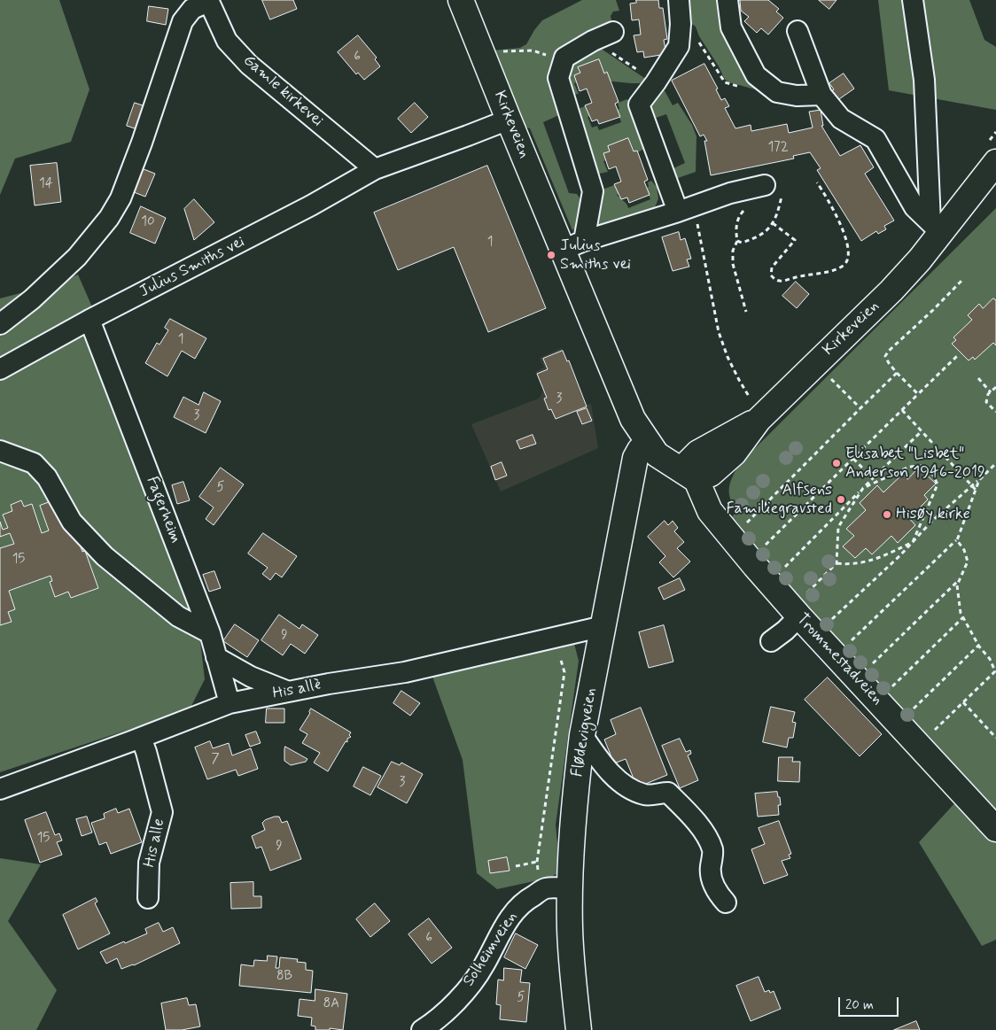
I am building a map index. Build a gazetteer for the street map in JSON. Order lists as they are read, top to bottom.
{
  "streets": {
    "main road": ["Kirkeveien", "Trommestadveien", "Flødevigveien"],
    "street": [
      "Gamle kirkevei",
      "Julius Smiths vei",
      "Fagerheim",
      "His allè",
      "His alle",
      "Solheimveien"
    ]
  },
  "crossings": [
    ["Gamle kirkevei", "Julius Smiths vei"],
    ["Kirkeveien", "Julius Smiths vei"],
    ["Kirkeveien", "Trommestadveien"],
    ["Kirkeveien", "Flødevigveien"],
    ["Julius Smiths vei", "Fagerheim"],
    ["Fagerheim", "His allè"],
    ["His allè", "Flødevigveien"],
    ["His allè", "His alle"]
  ],
  "places": [
    "Julius Smiths vei",
    "Elisabet \"Lisbet\" Anderson 1946-2019",
    "Alfsens Familiegravsted",
    "Hisøy kirke"
  ],
  "house_numbers": [
    "6",
    "172",
    "14",
    "10",
    "1",
    "1",
    "3",
    "3",
    "5",
    "15",
    "9",
    "7",
    "3",
    "15",
    "9",
    "6",
    "8B",
    "5",
    "8A"
  ],
  "scale_bar": "20 m"
}
